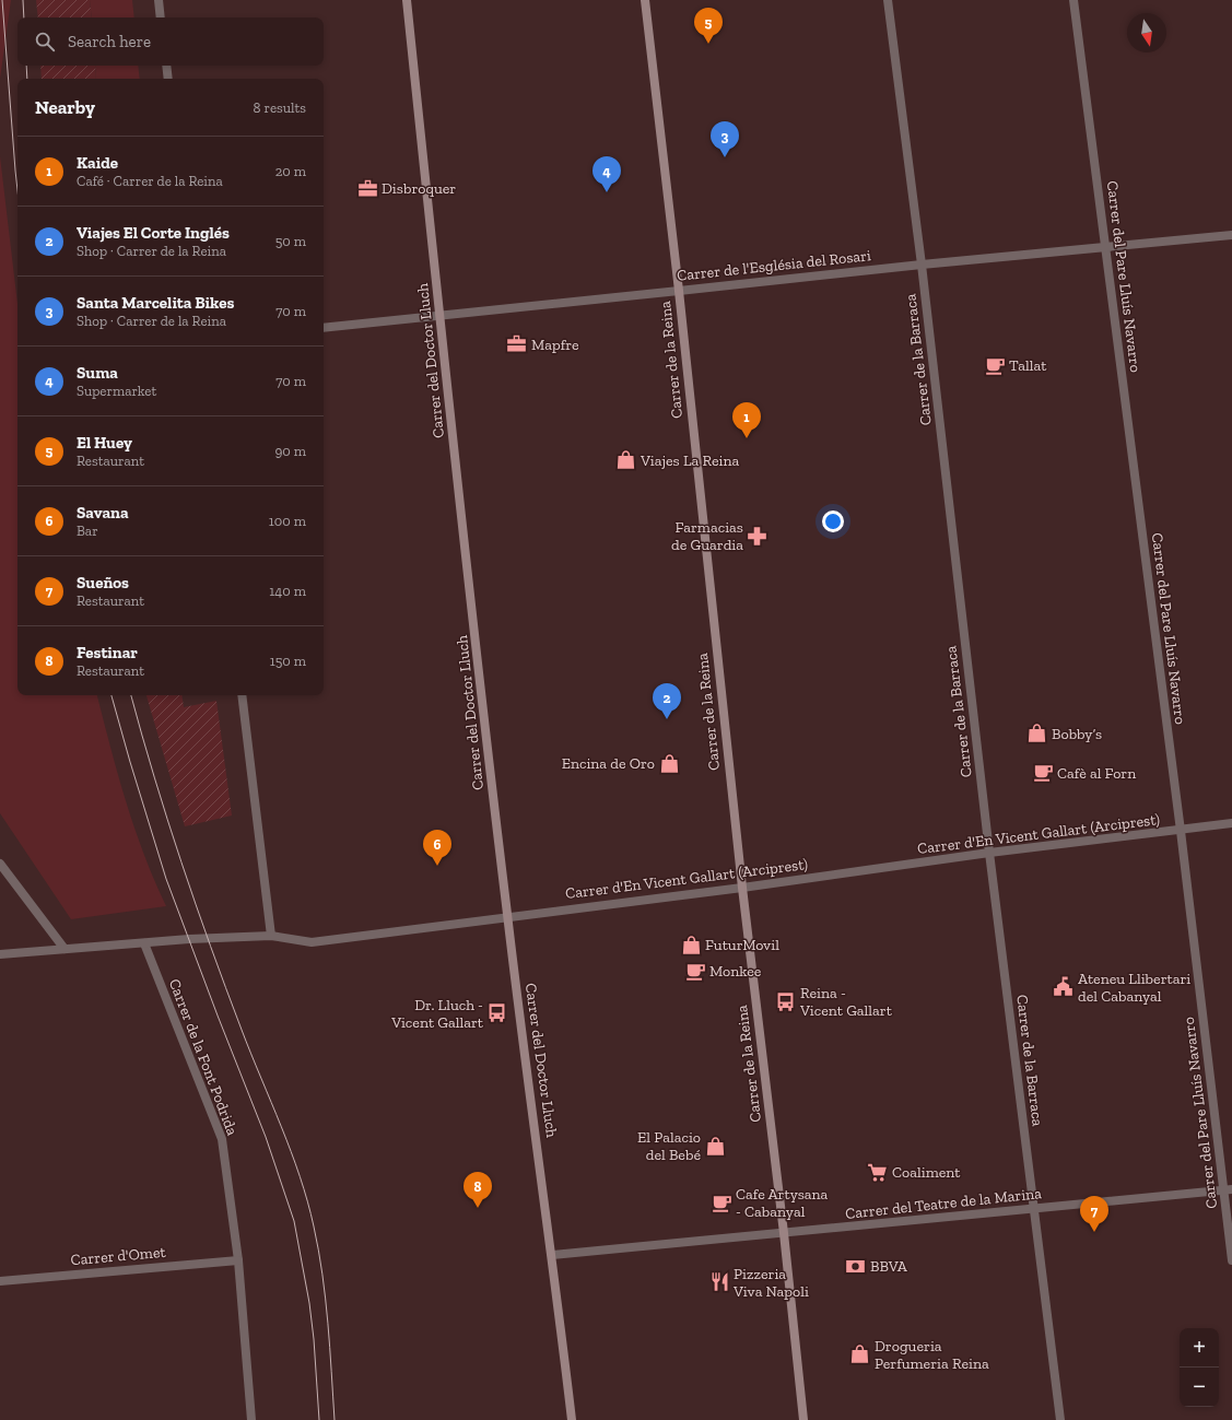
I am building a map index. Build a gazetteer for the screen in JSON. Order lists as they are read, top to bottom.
{
  "streets": {
    "street": [
      "Carrer de l'Església del Rosari",
      "Carrer del Pare Lluís Navarro",
      "Carrer de la Reina",
      "Carrer de la Barraca",
      "Carrer del Doctor Lluch",
      "Carrer d'En Vicent Gallart (Arciprest)",
      "Carrer de la Font Podrida",
      "Carrer del Teatre de la Marina",
      "Carrer d'Omet"
    ]
  },
  "crossings": [
    ["Carrer de l'Església del Rosari", "Carrer del Pare Lluís Navarro"],
    ["Carrer de l'Església del Rosari", "Carrer de la Reina"],
    ["Carrer de l'Església del Rosari", "Carrer de la Barraca"],
    ["Carrer de l'Església del Rosari", "Carrer del Doctor Lluch"],
    ["Carrer del Pare Lluís Navarro", "Carrer d'En Vicent Gallart (Arciprest)"],
    ["Carrer del Pare Lluís Navarro", "Carrer del Teatre de la Marina"],
    ["Carrer de la Reina", "Carrer d'En Vicent Gallart (Arciprest)"],
    ["Carrer de la Reina", "Carrer del Teatre de la Marina"],
    ["Carrer de la Barraca", "Carrer d'En Vicent Gallart (Arciprest)"],
    ["Carrer de la Barraca", "Carrer del Teatre de la Marina"],
    ["Carrer del Doctor Lluch", "Carrer d'En Vicent Gallart (Arciprest)"],
    ["Carrer del Doctor Lluch", "Carrer del Teatre de la Marina"],
    ["Carrer d'En Vicent Gallart (Arciprest)", "Carrer de la Font Podrida"],
    ["Carrer de la Font Podrida", "Carrer d'Omet"]
  ],
  "places": {
    "office": ["Disbroquer", "Mapfre"],
    "cafe": [
      "Tallat",
      "Cafè al Forn",
      "Monkee",
      "Cafe Artysana - Cabanyal"
    ],
    "shop": [
      "Viajes La Reina",
      "Bobby’s",
      "Encina de Oro",
      "FuturMovil",
      "El Palacio del Bebé",
      "Drogueria Perfumeria Reina"
    ],
    "pharmacy": ["Farmacias de Guardia"],
    "public building": ["Ateneu Llibertari del Cabanyal"],
    "bus stop": ["Reina - Vicent Gallart", "Dr. Lluch - Vicent Gallart"],
    "supermarket": ["Coaliment"],
    "bank": ["BBVA"],
    "restaurant": ["Pizzeria Viva Napoli"]
  },
  "north": "bottom",
  "page": {
    "pins": [
      "5",
      "3",
      "4",
      "1",
      "2",
      "6",
      "8",
      "7"
    ],
    "search": "Search here",
    "heading": ["Nearby", "8 results"],
    "list": [
      {
        "mark": "1",
        "name": "Kaide",
        "note": "Café · Carrer de la Reina",
        "value": "20 m"
      },
      {
        "mark": "2",
        "name": "Viajes El Corte Inglés",
        "note": "Shop · Carrer de la Reina",
        "value": "50 m"
      },
      {
        "mark": "3",
        "name": "Santa Marcelita Bikes",
        "note": "Shop · Carrer de la Reina",
        "value": "70 m"
      },
      {
        "mark": "4",
        "name": "Suma",
        "note": "Supermarket",
        "value": "70 m"
      },
      {
        "mark": "5",
        "name": "El Huey",
        "note": "Restaurant",
        "value": "90 m"
      },
      {
        "mark": "6",
        "name": "Savana",
        "note": "Bar",
        "value": "100 m"
      },
      {
        "mark": "7",
        "name": "Sueños",
        "note": "Restaurant",
        "value": "140 m"
      },
      {
        "mark": "8",
        "name": "Festinar",
        "note": "Restaurant",
        "value": "150 m"
      }
    ],
    "map_buttons": ["+", "−"]
  }
}
